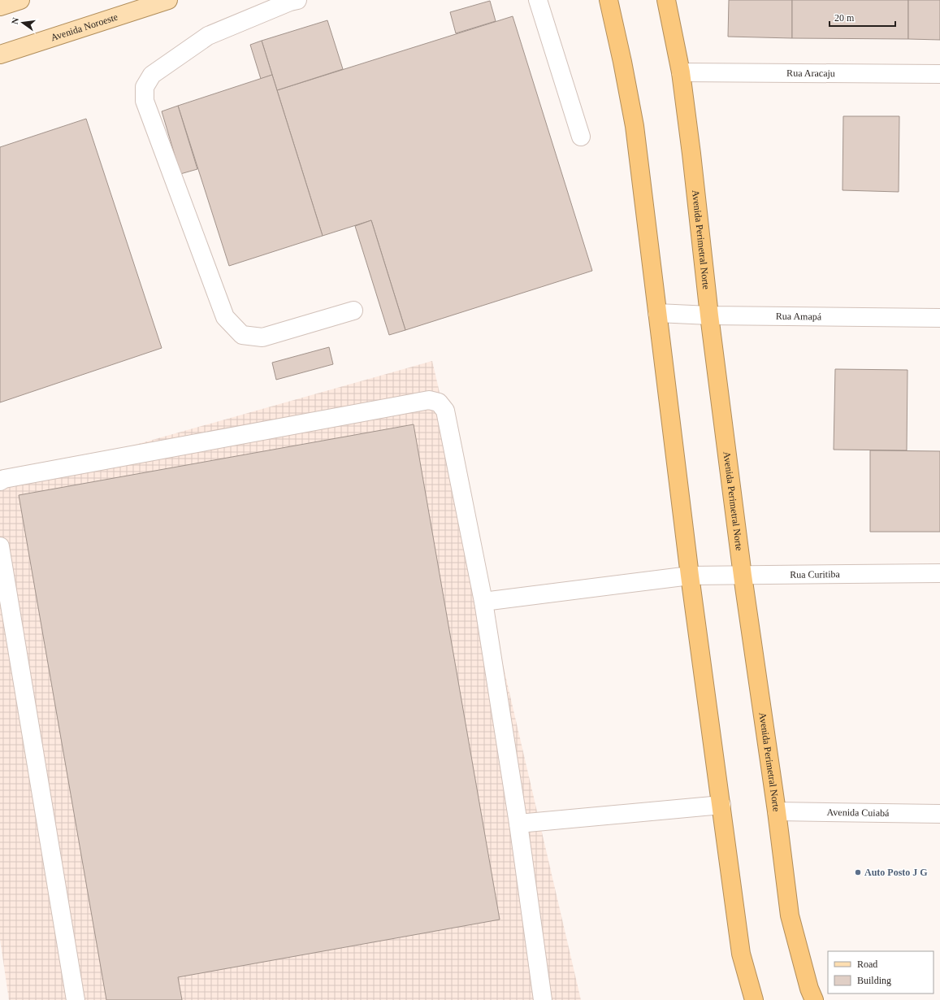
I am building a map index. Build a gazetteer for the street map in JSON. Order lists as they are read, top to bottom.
{
  "streets": {
    "highway": ["Avenida Perimetral Norte"],
    "main road": ["Avenida Noroeste"],
    "street": [
      "Rua Aracaju",
      "Rua Amapá",
      "Rua Curitiba",
      "Avenida Cuiabá"
    ]
  },
  "crossings": [
    ["Rua Aracaju", "Avenida Perimetral Norte"],
    ["Avenida Perimetral Norte", "Rua Amapá"],
    ["Avenida Perimetral Norte", "Rua Curitiba"],
    ["Avenida Perimetral Norte", "Avenida Cuiabá"]
  ],
  "places": ["Auto Posto J G"],
  "legend": ["Road", "Building"],
  "scale_bar": "20 m",
  "north": "left"
}
